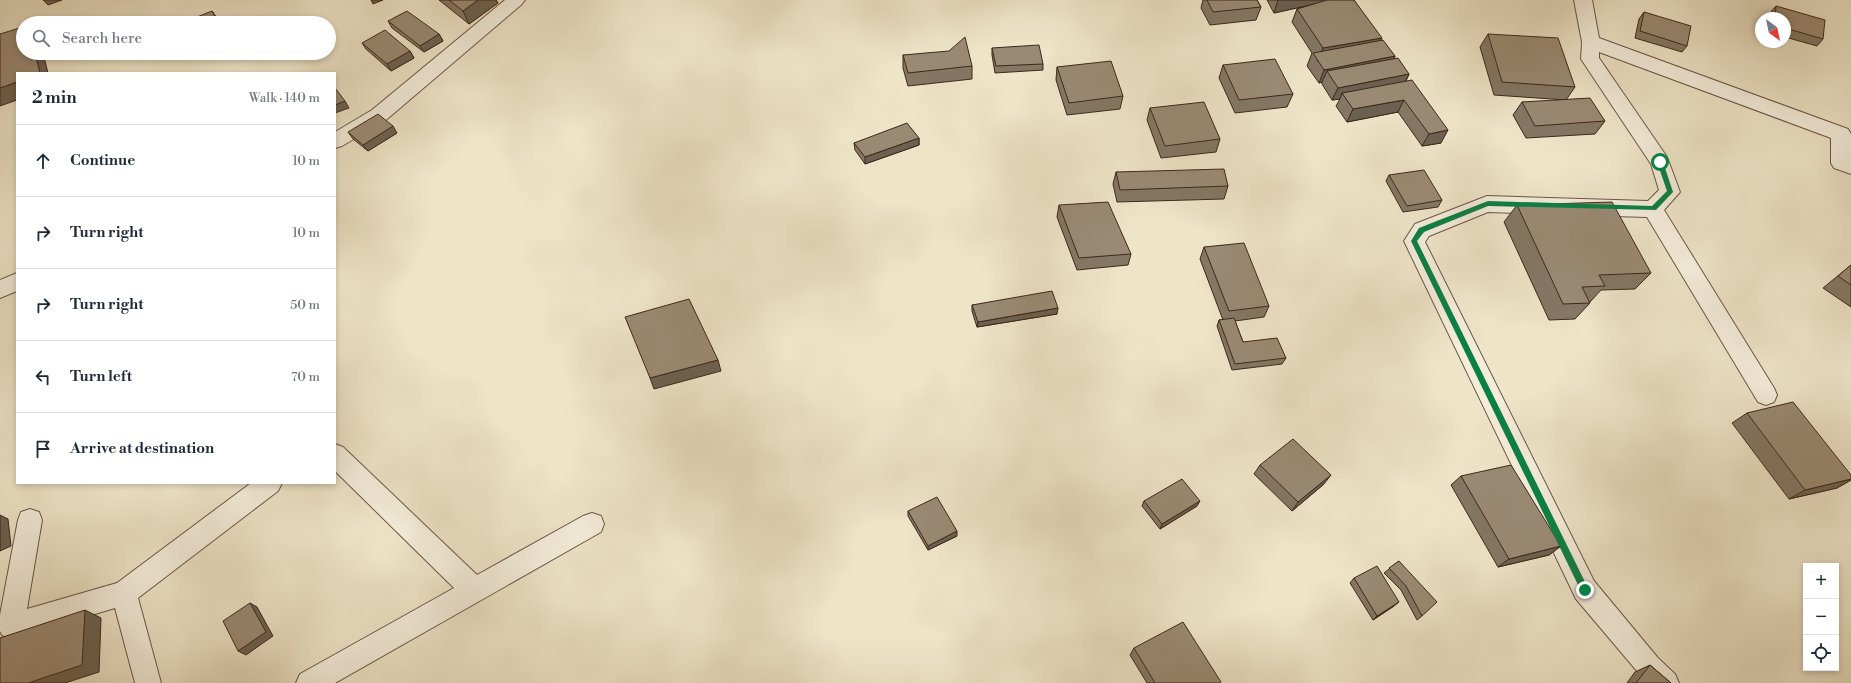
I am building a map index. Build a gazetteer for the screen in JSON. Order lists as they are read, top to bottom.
{
  "north": "bottom right",
  "page": {
    "search": "Search here",
    "heading": ["2 min", "Walk · 140 m"],
    "list": [
      ["Continue", "10 m"],
      ["Turn right", "10 m"],
      ["Turn right", "50 m"],
      ["Turn left", "70 m"],
      "Arrive at destination"
    ],
    "map_buttons": ["+", "−"]
  }
}
